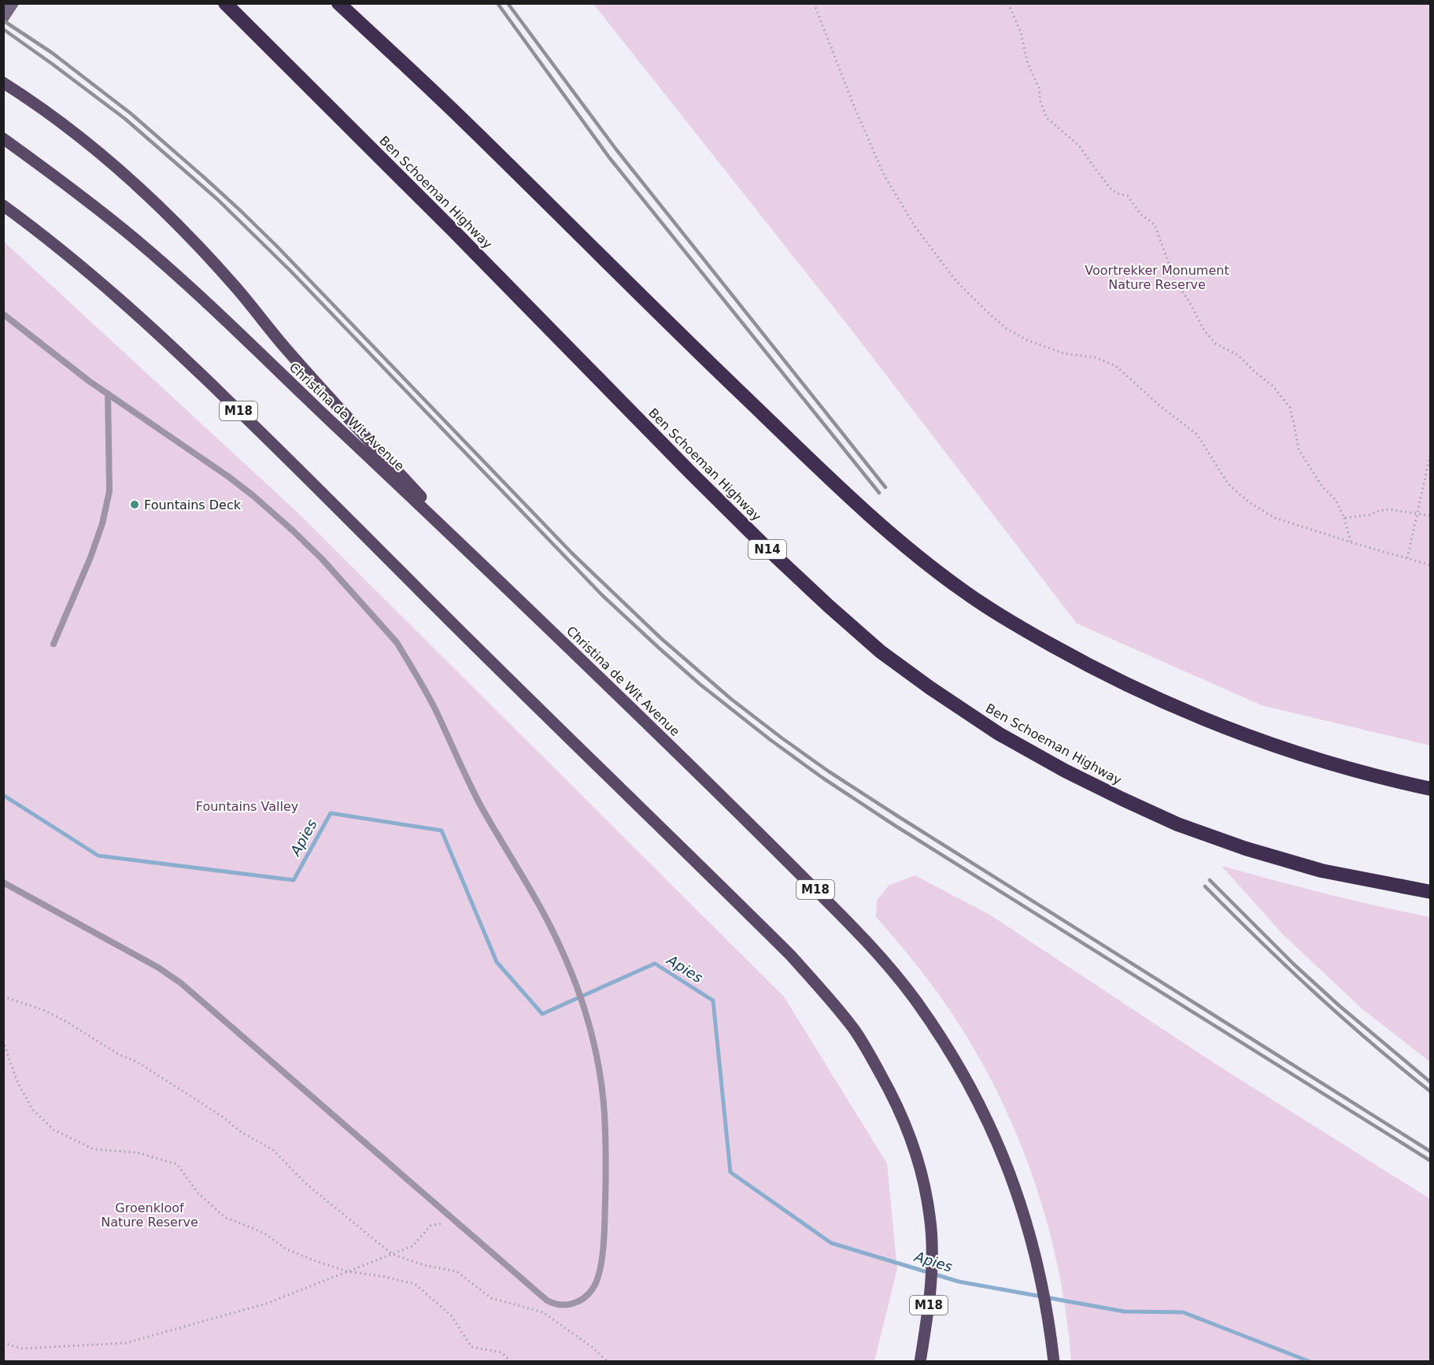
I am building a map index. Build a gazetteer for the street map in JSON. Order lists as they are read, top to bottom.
{
  "streets": {
    "highway": ["Ben Schoeman Highway", "N14"],
    "main road": ["M18", "Christina de Wit Avenue"]
  },
  "water": ["Apies"],
  "parks": ["Voortrekker Monument Nature Reserve", "Fountains Valley", "Groenkloof Nature Reserve"],
  "places": ["Fountains Deck"]
}
